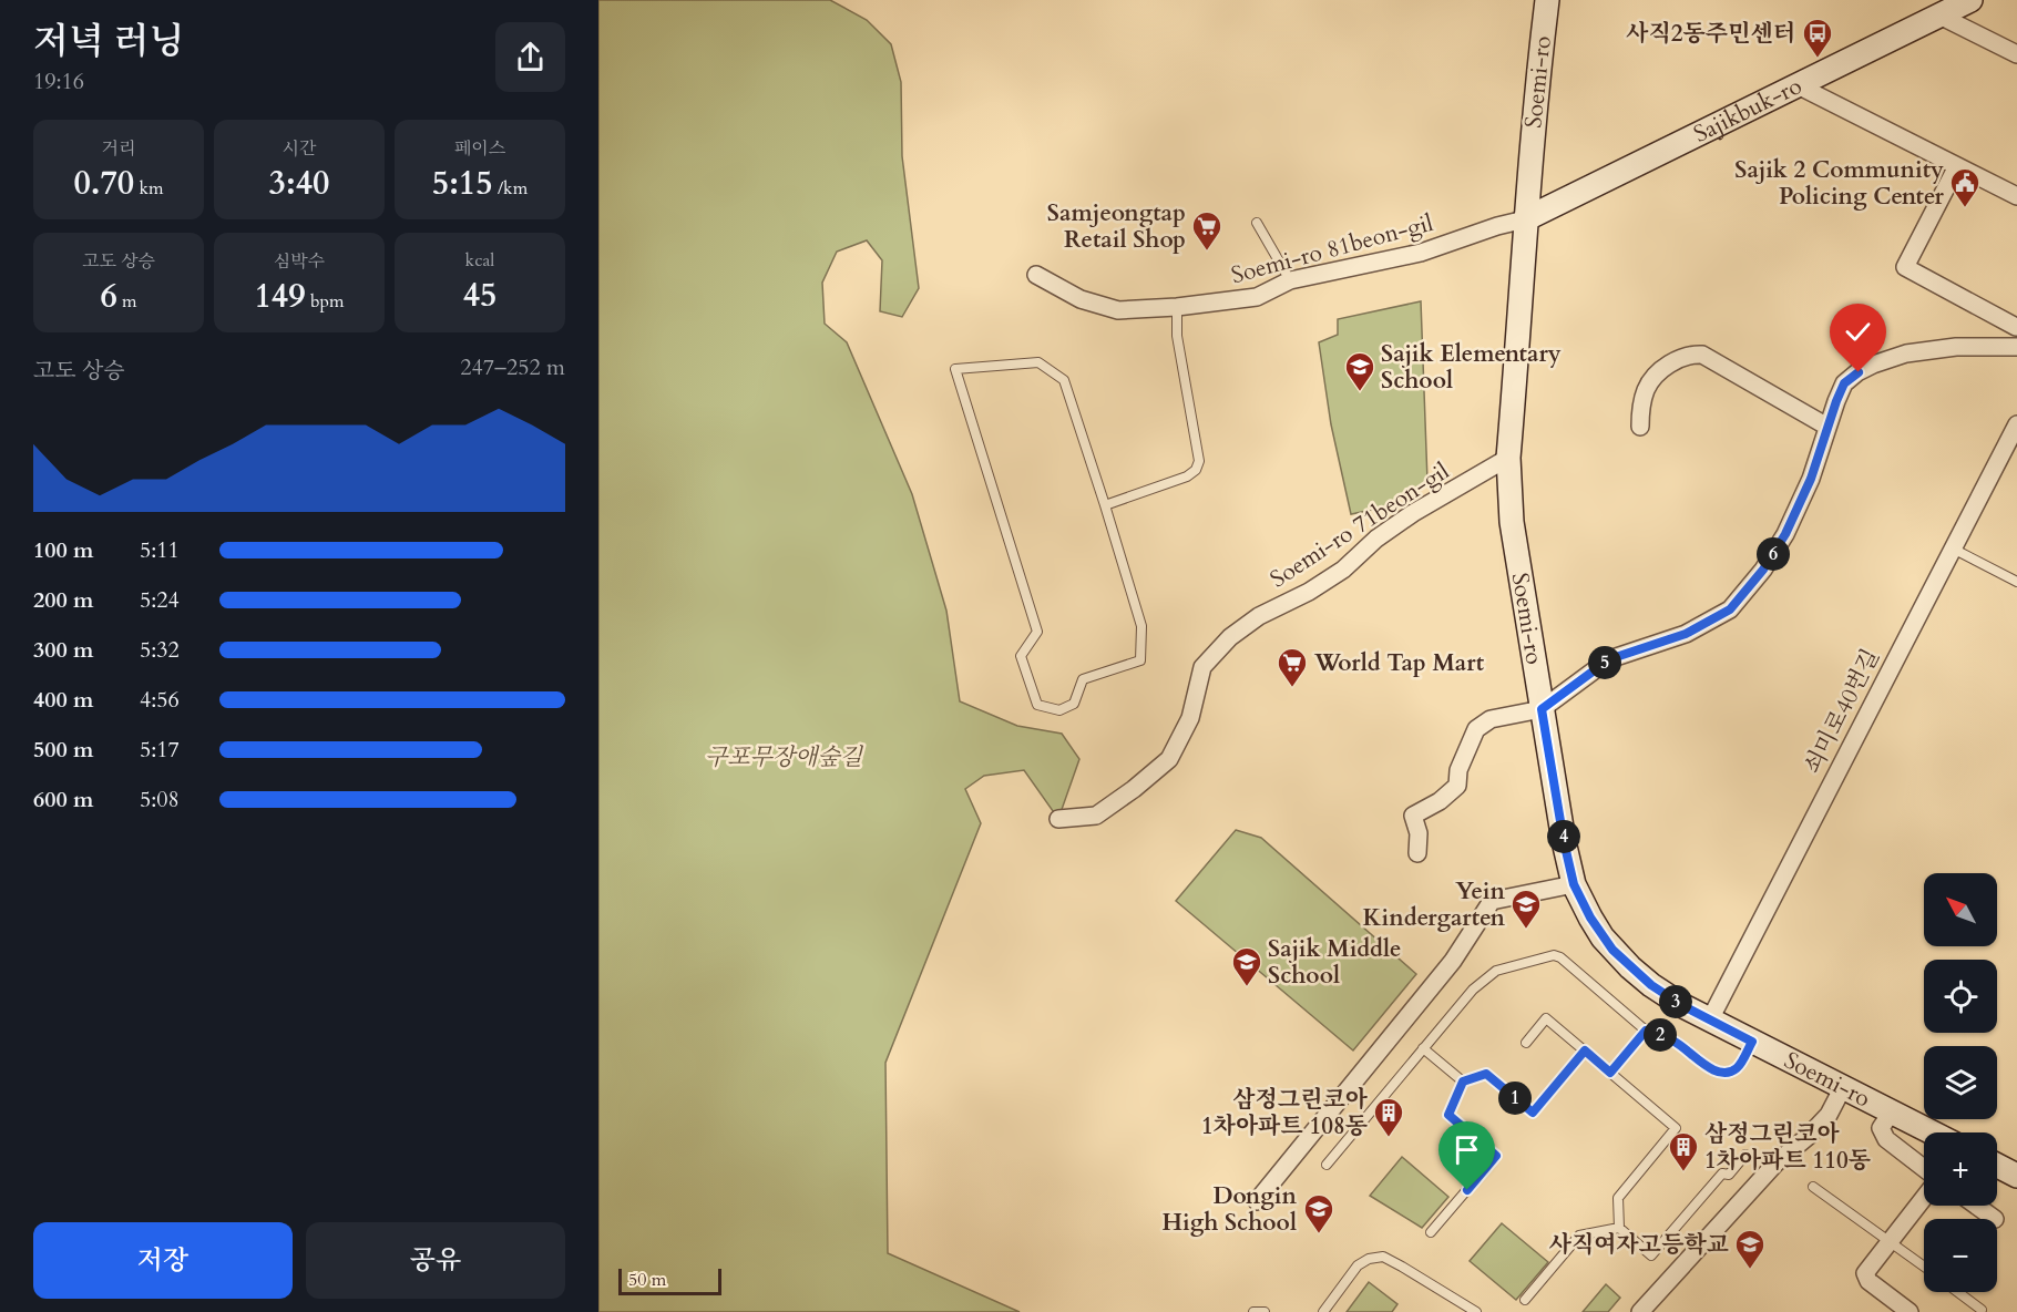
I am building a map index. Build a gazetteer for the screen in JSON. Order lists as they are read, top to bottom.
{
  "streets": {
    "main road": ["Soemi-ro", "Sajikbuk-ro"],
    "street": ["Soemi-ro 81beon-gil", "Soemi-ro 71beon-gil", "쇠미로40번길"]
  },
  "crossings": [
    ["Soemi-ro", "Sajikbuk-ro"],
    ["Soemi-ro", "Soemi-ro 81beon-gil"],
    ["Soemi-ro", "Soemi-ro 71beon-gil"],
    ["Soemi-ro", "쇠미로40번길"],
    ["Sajikbuk-ro", "Soemi-ro 81beon-gil"]
  ],
  "parks": ["구포무장애숲길"],
  "places": {
    "bus stop": ["사직2동주민센터"],
    "public building": ["Sajik 2 Community Policing Center"],
    "supermarket": ["Samjeongtap Retail Shop", "World Tap Mart"],
    "school or university": [
      "Sajik Elementary School",
      "Yein Kindergarten",
      "Sajik Middle School",
      "Dongin High School",
      "사직여자고등학교"
    ],
    "building": ["삼정그린코아 1차아파트 108동", "삼정그린코아 1차아파트 110동"]
  },
  "scale_bar": "50 m",
  "north": "top left",
  "page": {
    "heading": ["저녁 러닝", "19:16"],
    "stats": [
      ["거리", "0.70 km"],
      ["시간", "3:40"],
      ["페이스", "5:15 /km"],
      ["고도 상승", "6 m"],
      ["심박수", "149 bpm"],
      ["kcal", "45"]
    ],
    "chart": ["고도 상승", "247–252 m"],
    "list": [
      {
        "name": "100 m",
        "note": "5:11"
      },
      {
        "name": "200 m",
        "note": "5:24"
      },
      {
        "name": "300 m",
        "note": "5:32"
      },
      {
        "name": "400 m",
        "note": "4:56"
      },
      {
        "name": "500 m",
        "note": "5:17"
      },
      {
        "name": "600 m",
        "note": "5:08"
      }
    ],
    "pins": [
      "6",
      "5",
      "4",
      "3",
      "2",
      "1"
    ],
    "map_buttons": ["+", "−"],
    "buttons": ["저장", "공유"],
    "scale": "50 m"
  }
}
